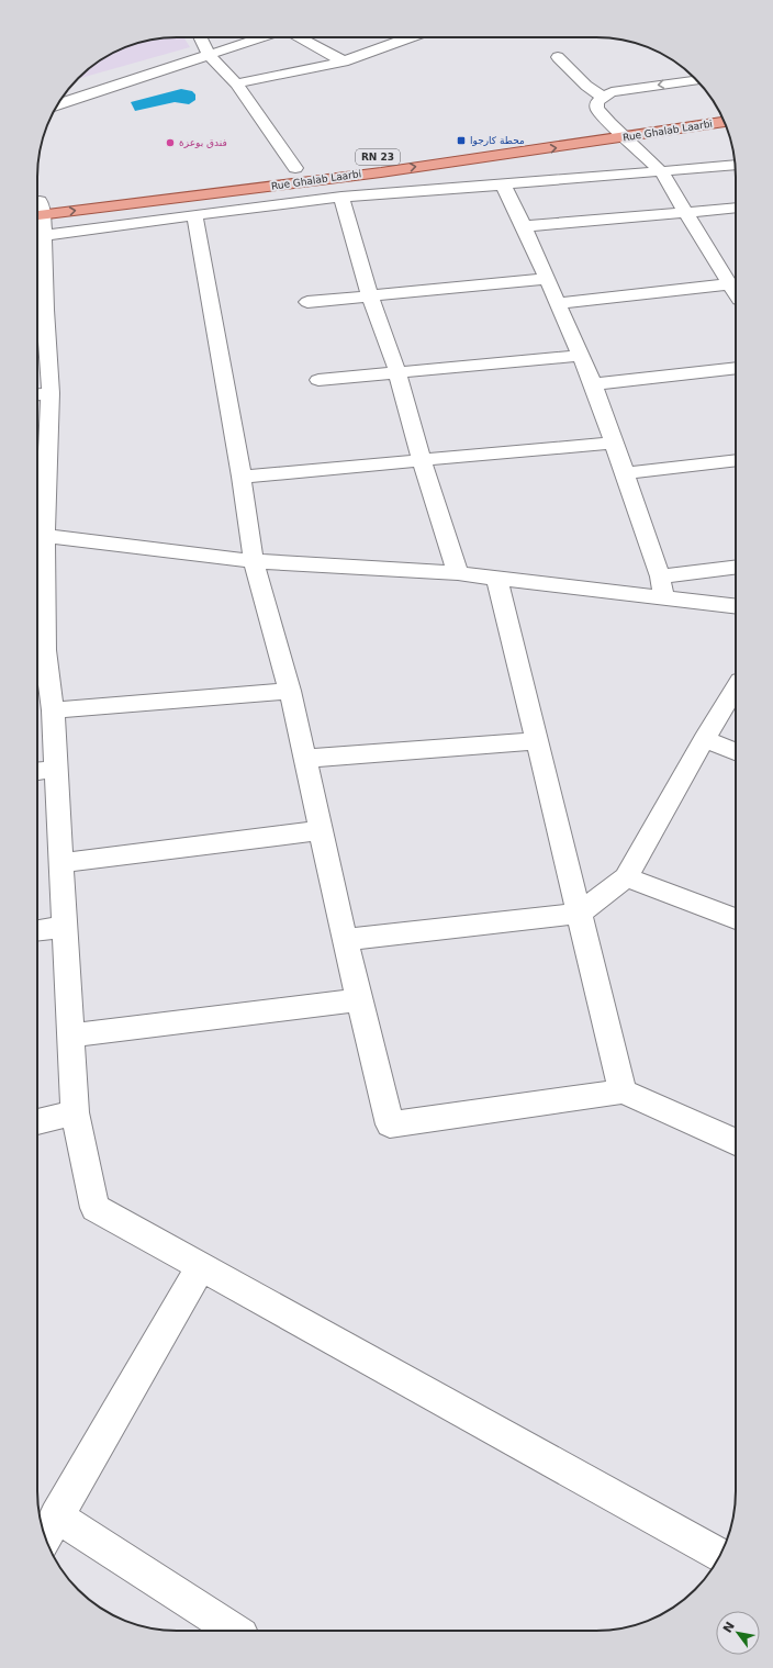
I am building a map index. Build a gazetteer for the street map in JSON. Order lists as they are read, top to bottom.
{
  "streets": {
    "main road": ["Rue Ghalab Laarbi"]
  },
  "places": {
    "transit": ["محطة كارجوا"],
    "other": ["فندق بوعزة"]
  },
  "north": "top left"
}
